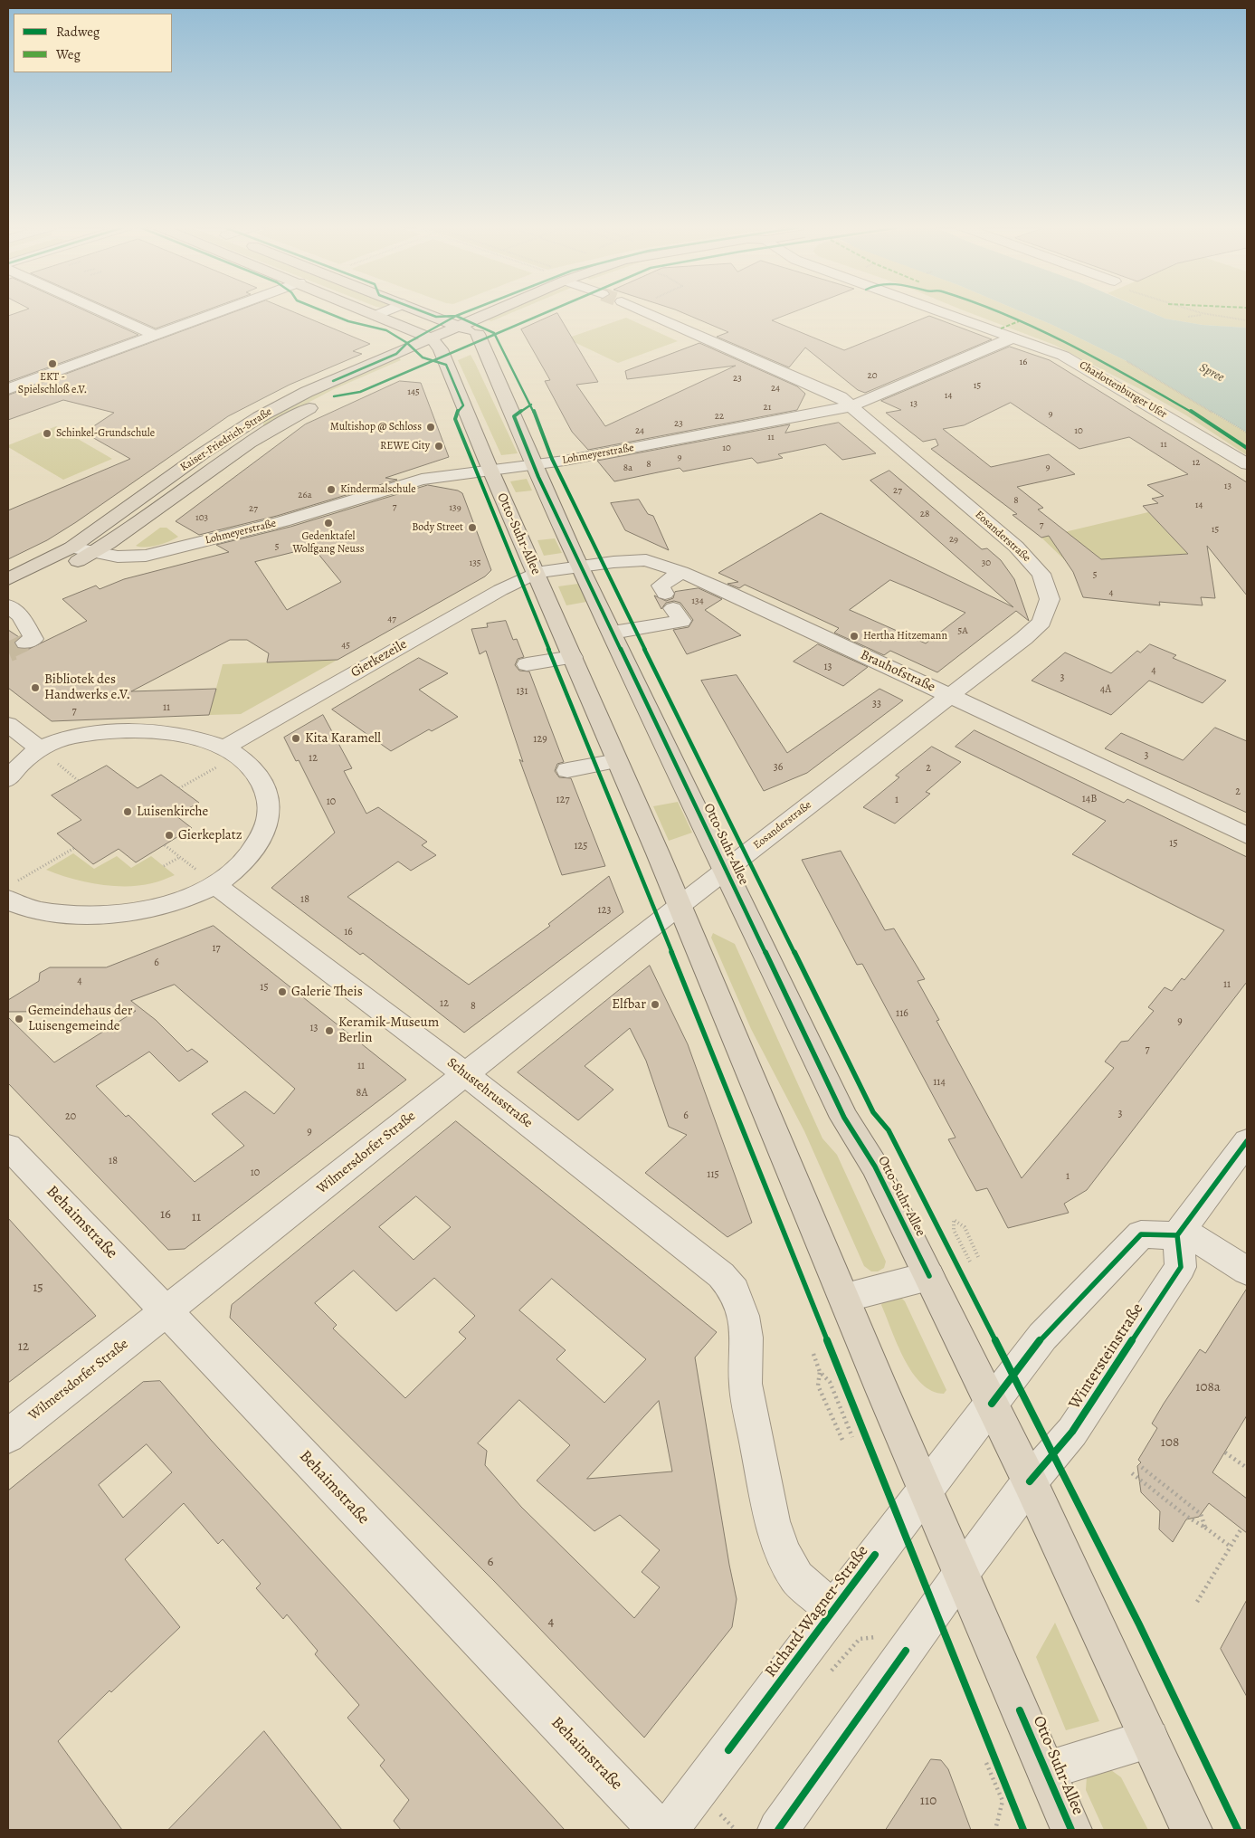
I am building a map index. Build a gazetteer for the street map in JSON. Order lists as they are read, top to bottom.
{
  "streets": {
    "main road": ["Kaiser-Friedrich-Straße", "Otto-Suhr-Allee"],
    "street": [
      "Charlottenburger Ufer",
      "Lohmeyerstraße",
      "Eosanderstraße",
      "Gierkezeile",
      "Brauhofstraße",
      "Schustehrusstraße",
      "Wilmersdorfer Straße",
      "Behaimstraße",
      "Wintersteinstraße",
      "Richard-Wagner-Straße"
    ]
  },
  "crossings": [
    ["Charlottenburger Ufer", "Lohmeyerstraße"],
    ["Kaiser-Friedrich-Straße", "Lohmeyerstraße"],
    ["Kaiser-Friedrich-Straße", "Otto-Suhr-Allee"],
    ["Lohmeyerstraße", "Otto-Suhr-Allee"],
    ["Lohmeyerstraße", "Eosanderstraße"],
    ["Otto-Suhr-Allee", "Eosanderstraße"],
    ["Otto-Suhr-Allee", "Gierkezeile"],
    ["Otto-Suhr-Allee", "Brauhofstraße"],
    ["Otto-Suhr-Allee", "Wilmersdorfer Straße"],
    ["Otto-Suhr-Allee", "Wintersteinstraße"],
    ["Otto-Suhr-Allee", "Richard-Wagner-Straße"],
    ["Eosanderstraße", "Brauhofstraße"],
    ["Eosanderstraße", "Wilmersdorfer Straße"],
    ["Gierkezeile", "Brauhofstraße"],
    ["Schustehrusstraße", "Wilmersdorfer Straße"],
    ["Schustehrusstraße", "Richard-Wagner-Straße"],
    ["Wilmersdorfer Straße", "Behaimstraße"]
  ],
  "water": ["Spree"],
  "places": [
    "EKT - Spielschloß e.V.",
    "Multishop @ Schloss",
    "Schinkel-Grundschule",
    "REWE City",
    "Kindermalschule",
    "Gedenktafel Wolfgang Neuss",
    "Body Street",
    "Hertha Hitzemann",
    "Bibliotek des Handwerks e.V.",
    "Kita Karamell",
    "Luisenkirche",
    "Gierkeplatz",
    "Galerie Theis",
    "Elfbar",
    "Gemeindehaus der Luisengemeinde",
    "Keramik-Museum Berlin"
  ],
  "house_numbers": [
    "16",
    "20",
    "23",
    "15",
    "24",
    "145",
    "14",
    "13",
    "21",
    "9",
    "22",
    "23",
    "24",
    "10",
    "11",
    "11",
    "10",
    "9",
    "12",
    "8",
    "9",
    "8a",
    "13",
    "27",
    "26a",
    "8",
    "14",
    "7",
    "139",
    "27",
    "28",
    "103",
    "7",
    "15",
    "29",
    "5",
    "135",
    "30",
    "5",
    "4",
    "134",
    "47",
    "5A",
    "45",
    "13",
    "4",
    "3",
    "4A",
    "131",
    "33",
    "11",
    "7",
    "129",
    "3",
    "12",
    "36",
    "2",
    "2",
    "14B",
    "127",
    "1",
    "10",
    "15",
    "125",
    "18",
    "123",
    "16",
    "17",
    "6",
    "4",
    "11",
    "15",
    "12",
    "8",
    "116",
    "9",
    "13",
    "7",
    "11",
    "114",
    "8A",
    "3",
    "6",
    "20",
    "9",
    "18",
    "10",
    "115",
    "1",
    "16",
    "11",
    "15",
    "12",
    "108a",
    "108",
    "6",
    "4",
    "110"
  ],
  "legend": ["Radweg", "Weg"]
}
